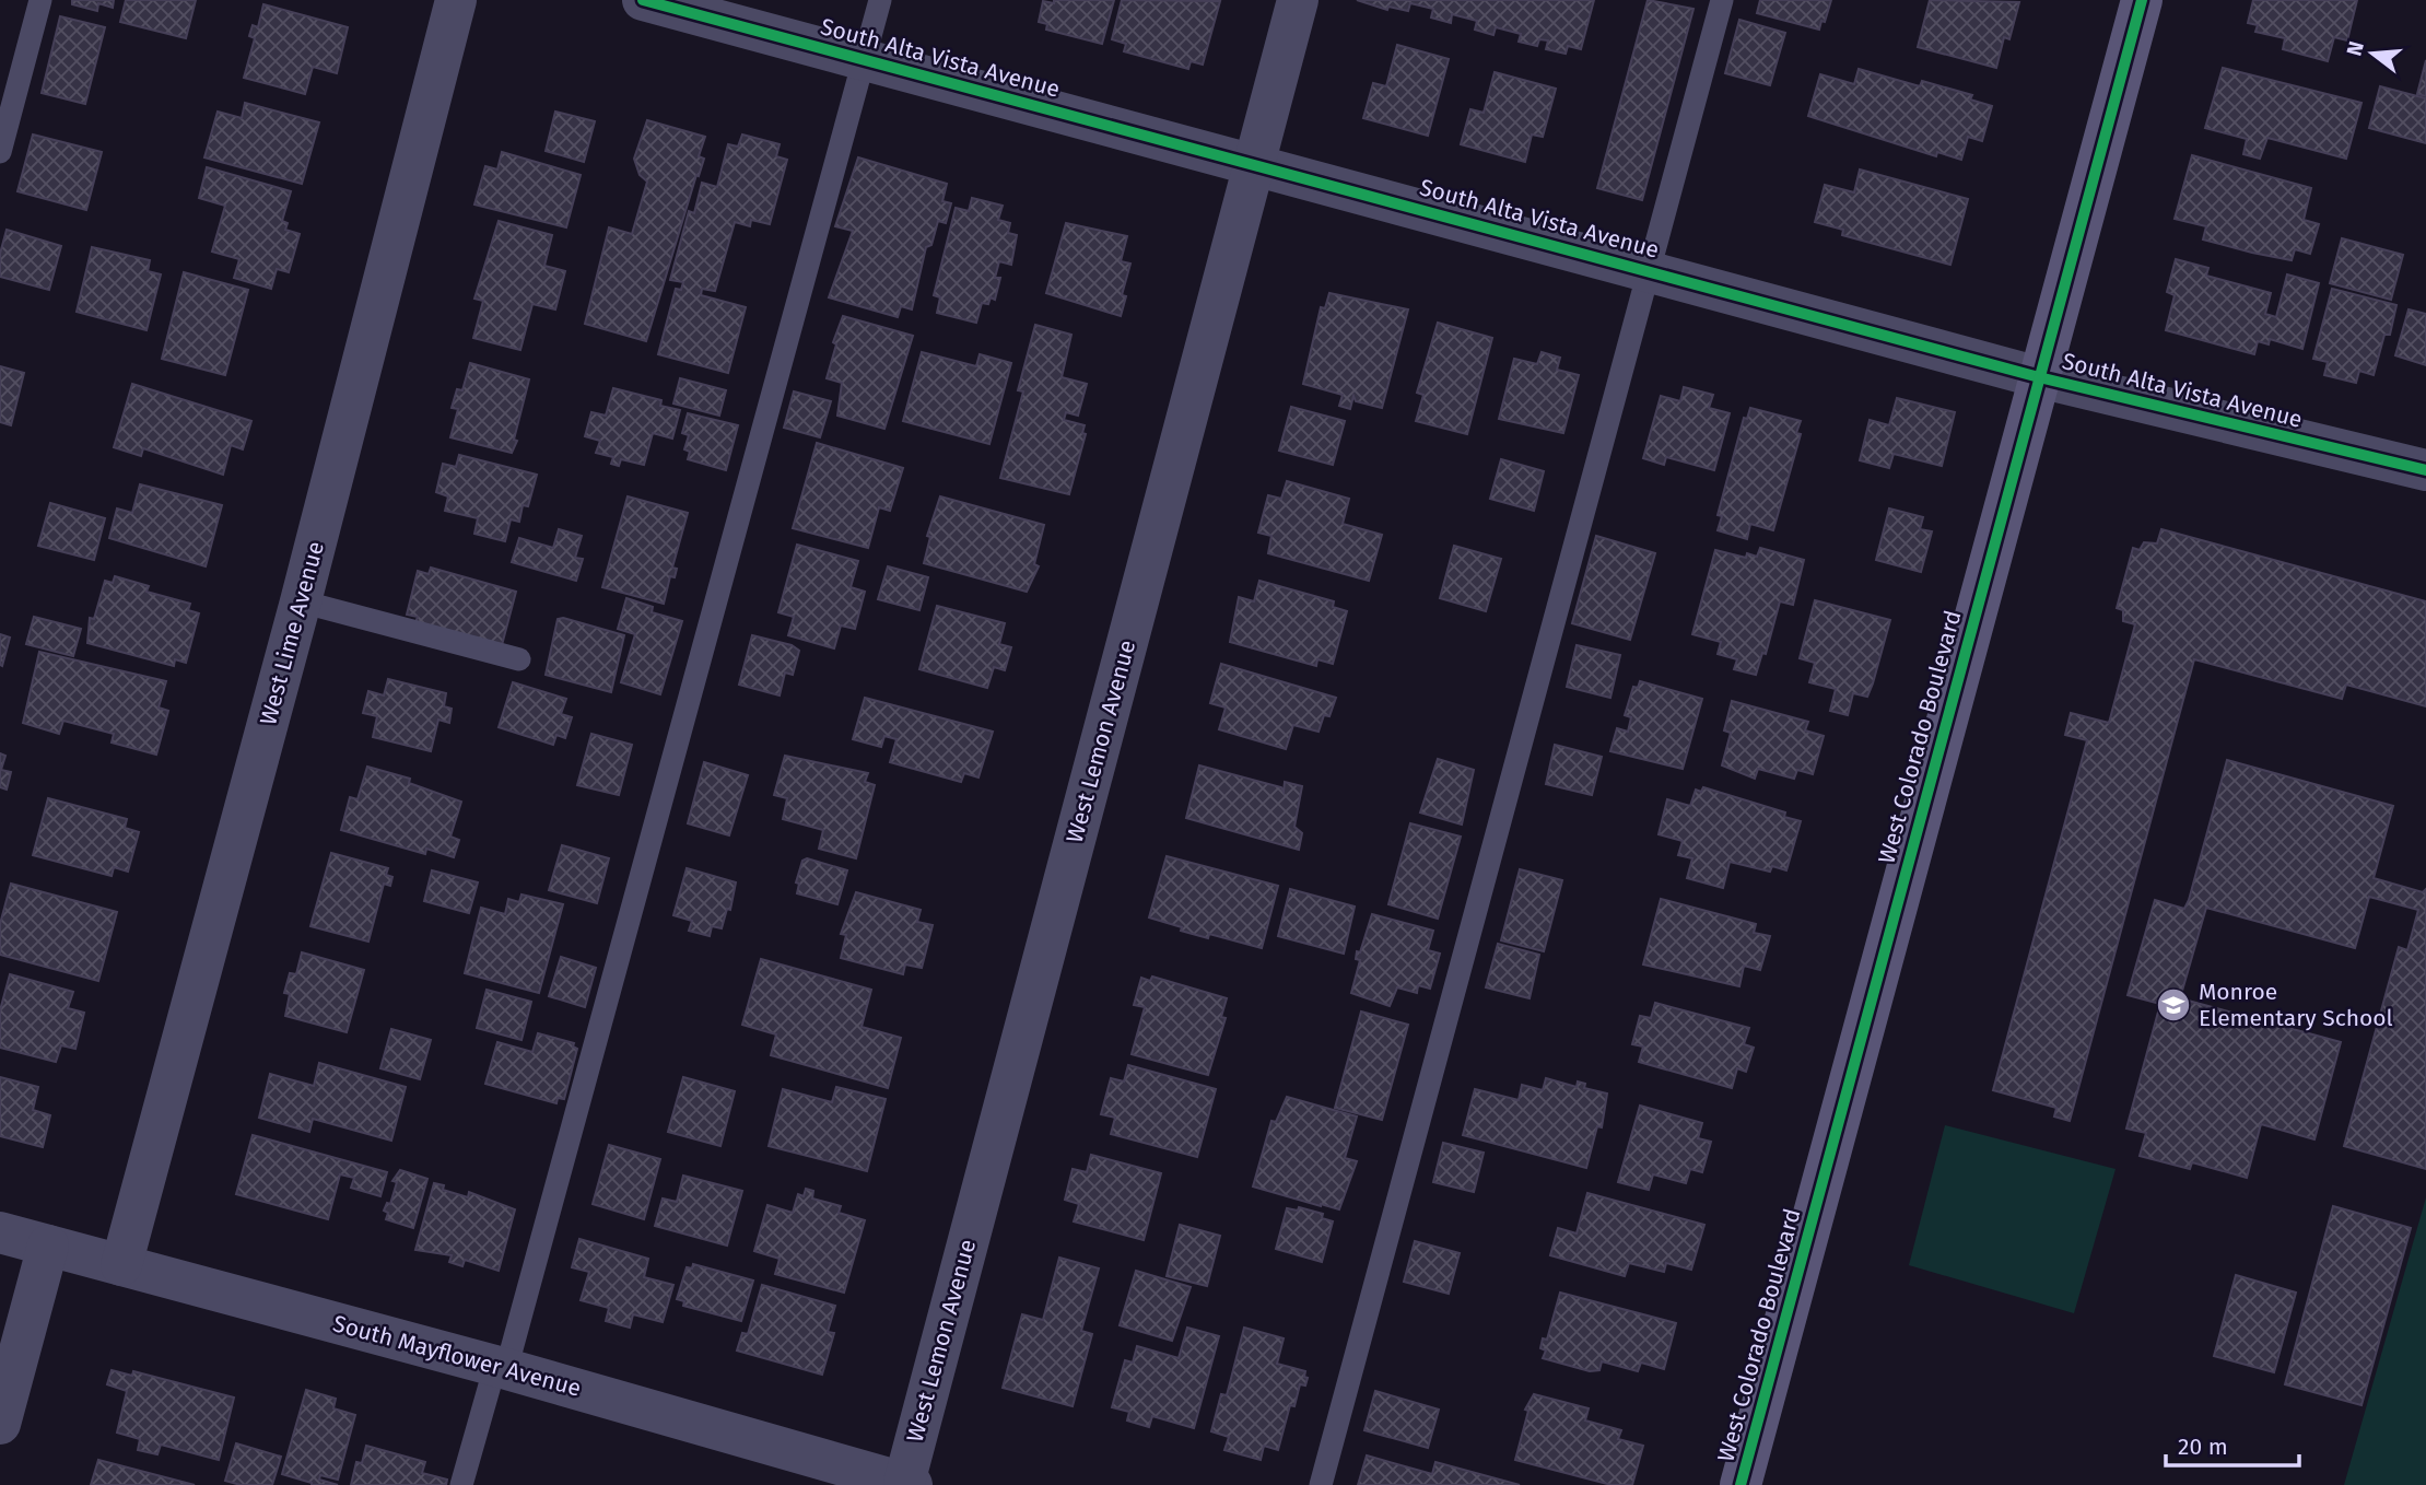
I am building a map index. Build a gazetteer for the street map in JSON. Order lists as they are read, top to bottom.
{
  "streets": {
    "street": [
      "South Alta Vista Avenue",
      "West Lime Avenue",
      "West Colorado Boulevard",
      "West Lemon Avenue",
      "South Mayflower Avenue"
    ]
  },
  "crossings": [
    ["South Alta Vista Avenue", "West Colorado Boulevard"],
    ["South Alta Vista Avenue", "West Lemon Avenue"],
    ["West Lime Avenue", "South Mayflower Avenue"],
    ["West Lemon Avenue", "South Mayflower Avenue"]
  ],
  "places": {
    "school or university": ["Monroe Elementary School"]
  },
  "scale_bar": "20 m",
  "north": "left"
}
